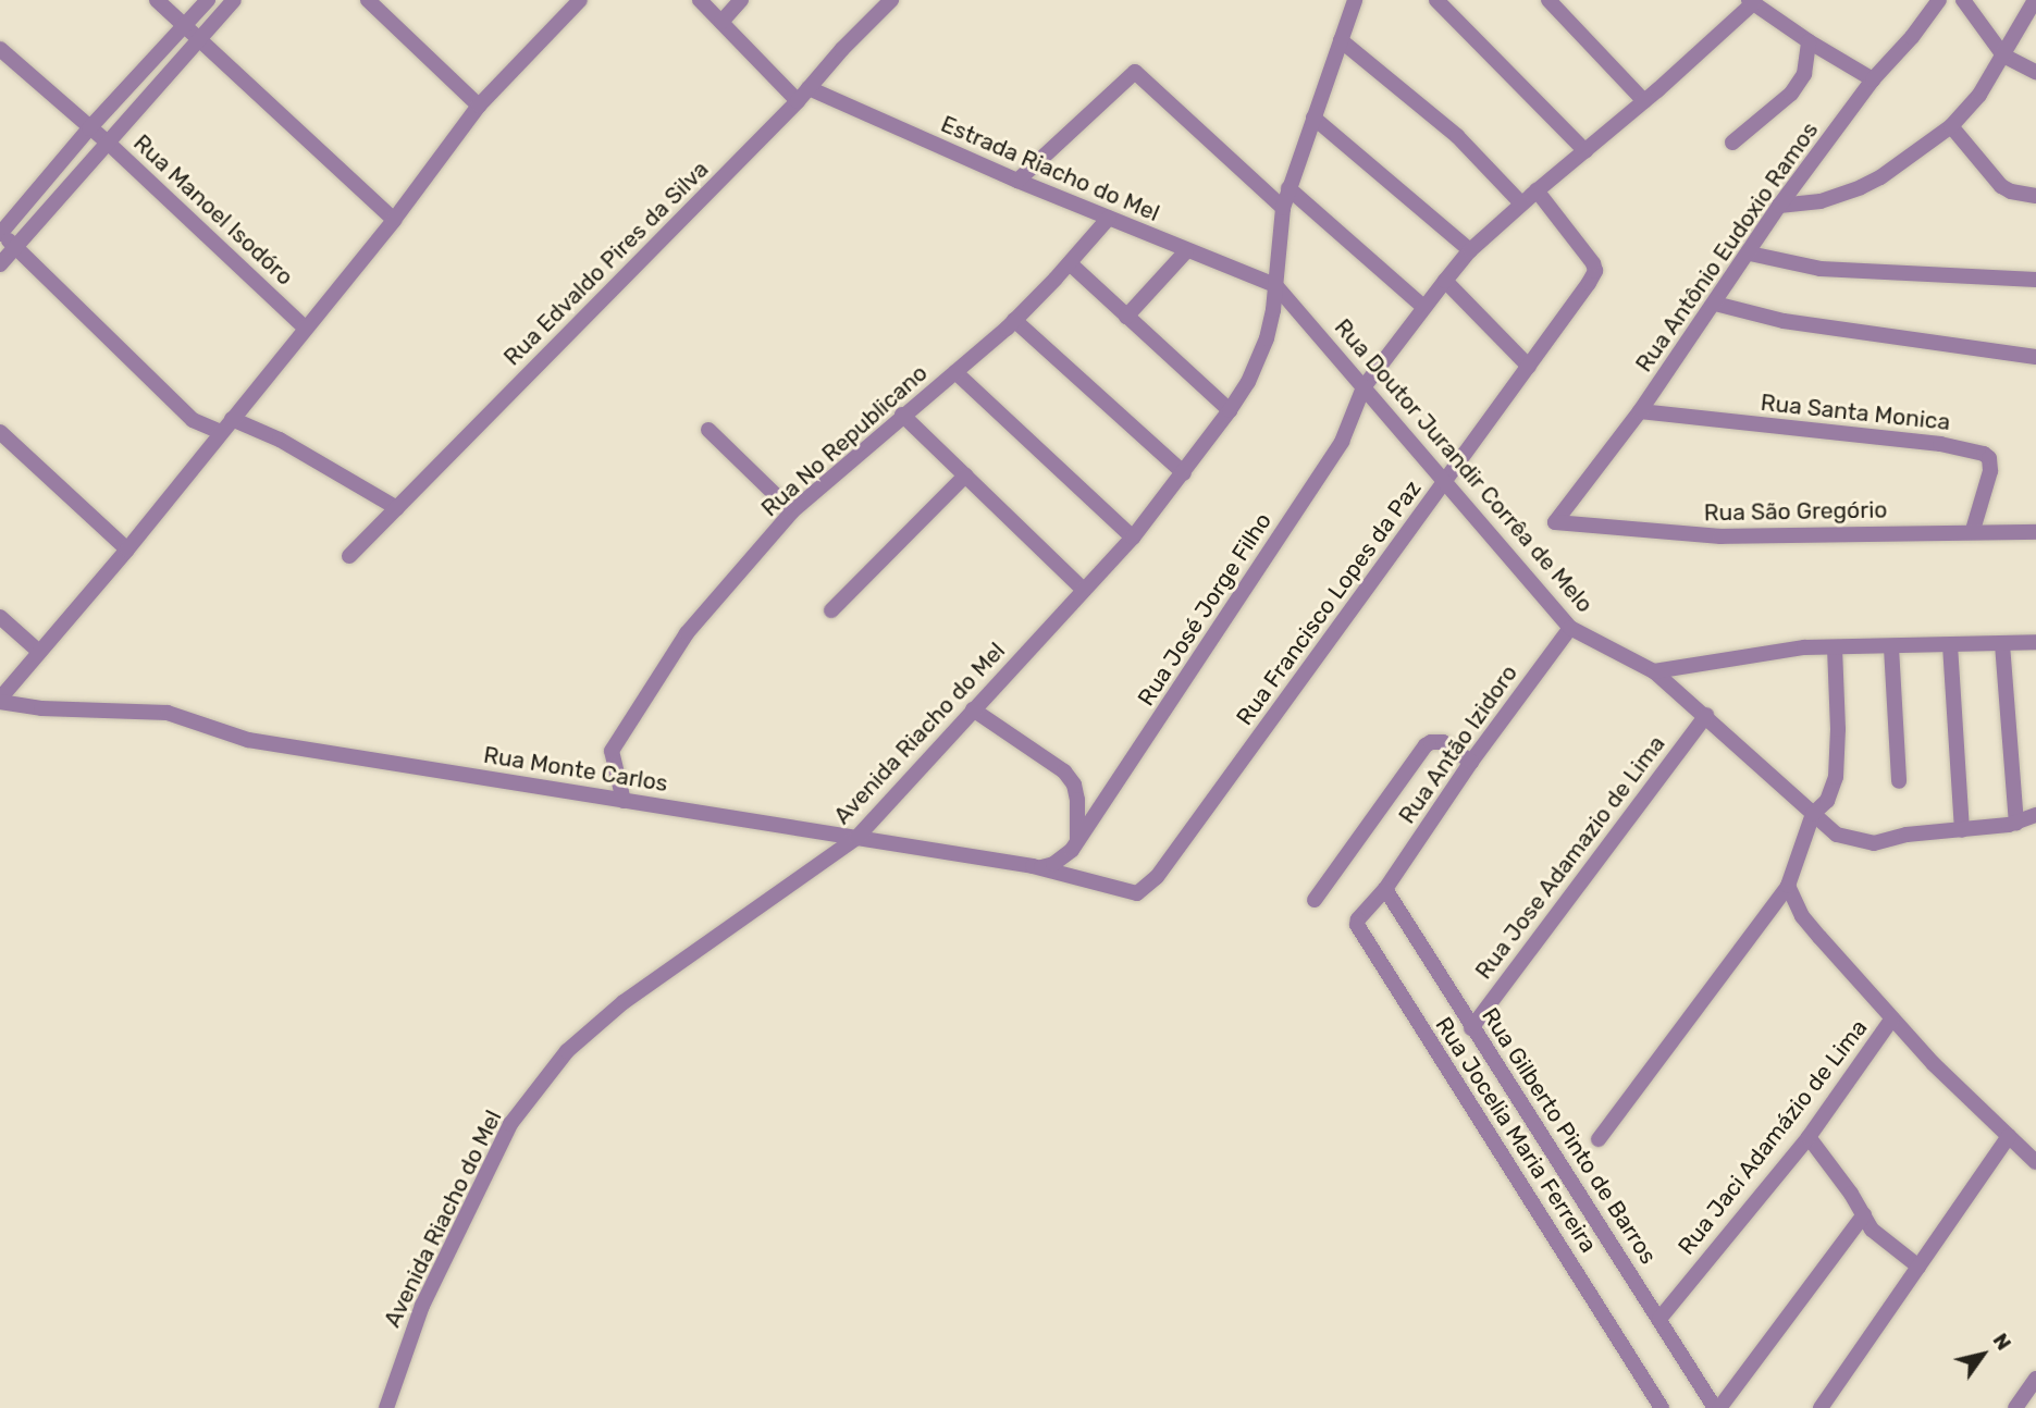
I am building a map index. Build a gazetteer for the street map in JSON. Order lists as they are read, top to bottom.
{
  "streets": {
    "street": [
      "Estrada Riacho do Mel",
      "Rua Manoel Isodóro",
      "Rua Antônio Eudoxio Ramos",
      "Rua Edvaldo Pires da Silva",
      "Rua Santa Monica",
      "Rua No Republicano",
      "Rua Doutor Jurandir Corrêa de Melo",
      "Rua São Gregório",
      "Rua Francisco Lopes da Paz",
      "Rua José Jorge Filho",
      "Avenida Riacho do Mel",
      "Rua Antão Izidoro",
      "Rua Monte Carlos",
      "Rua Jose Adamazio de Lima",
      "Rua Jocelia Maria Ferreira",
      "Rua Gilberto Pinto de Barros",
      "Rua Jaci Adamázio de Lima"
    ]
  },
  "crossings": [
    ["Estrada Riacho do Mel", "Rua Edvaldo Pires da Silva"],
    ["Estrada Riacho do Mel", "Rua No Republicano"],
    ["Estrada Riacho do Mel", "Rua Doutor Jurandir Corrêa de Melo"],
    ["Estrada Riacho do Mel", "Avenida Riacho do Mel"],
    ["Rua Antônio Eudoxio Ramos", "Rua Santa Monica"],
    ["Rua Antônio Eudoxio Ramos", "Rua São Gregório"],
    ["Rua Santa Monica", "Rua São Gregório"],
    ["Rua No Republicano", "Rua Monte Carlos"],
    ["Rua Doutor Jurandir Corrêa de Melo", "Rua Francisco Lopes da Paz"],
    ["Rua Doutor Jurandir Corrêa de Melo", "Rua José Jorge Filho"],
    ["Rua Doutor Jurandir Corrêa de Melo", "Avenida Riacho do Mel"],
    ["Rua Doutor Jurandir Corrêa de Melo", "Rua Antão Izidoro"],
    ["Rua Doutor Jurandir Corrêa de Melo", "Rua Jose Adamazio de Lima"],
    ["Rua Francisco Lopes da Paz", "Rua José Jorge Filho"],
    ["Rua Francisco Lopes da Paz", "Rua Monte Carlos"],
    ["Rua José Jorge Filho", "Rua Monte Carlos"],
    ["Avenida Riacho do Mel", "Rua Monte Carlos"],
    ["Rua Antão Izidoro", "Rua Jocelia Maria Ferreira"],
    ["Rua Antão Izidoro", "Rua Gilberto Pinto de Barros"],
    ["Rua Jose Adamazio de Lima", "Rua Gilberto Pinto de Barros"],
    ["Rua Jocelia Maria Ferreira", "Rua Gilberto Pinto de Barros"],
    ["Rua Gilberto Pinto de Barros", "Rua Jaci Adamázio de Lima"]
  ],
  "north": "top right"
}
